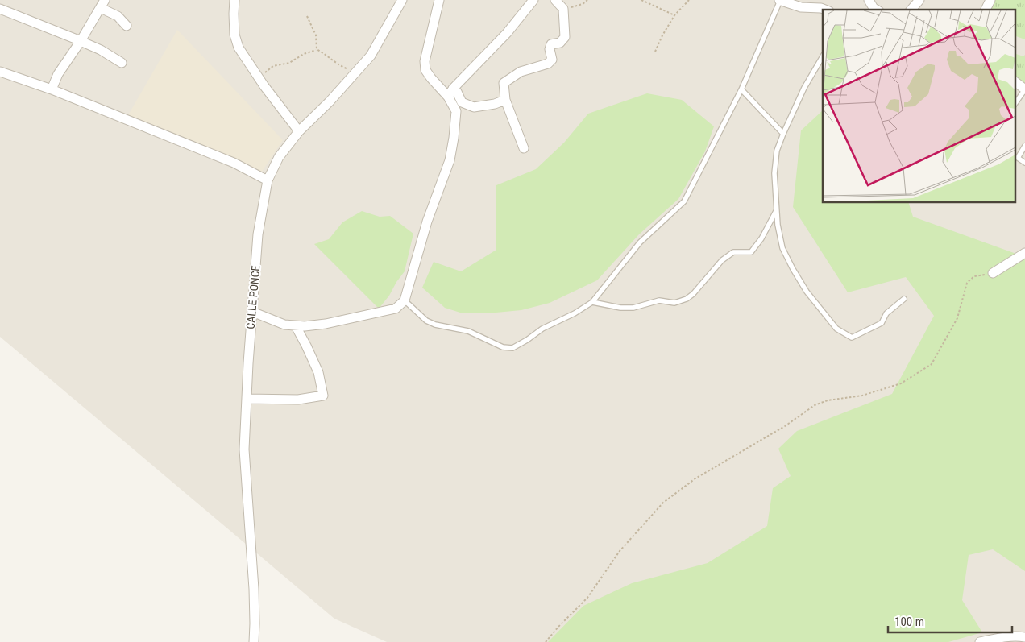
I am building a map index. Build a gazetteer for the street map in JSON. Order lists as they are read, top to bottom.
{
  "streets": {
    "street": ["CALLE PONCE"]
  },
  "scale_bar": "100 m"
}
